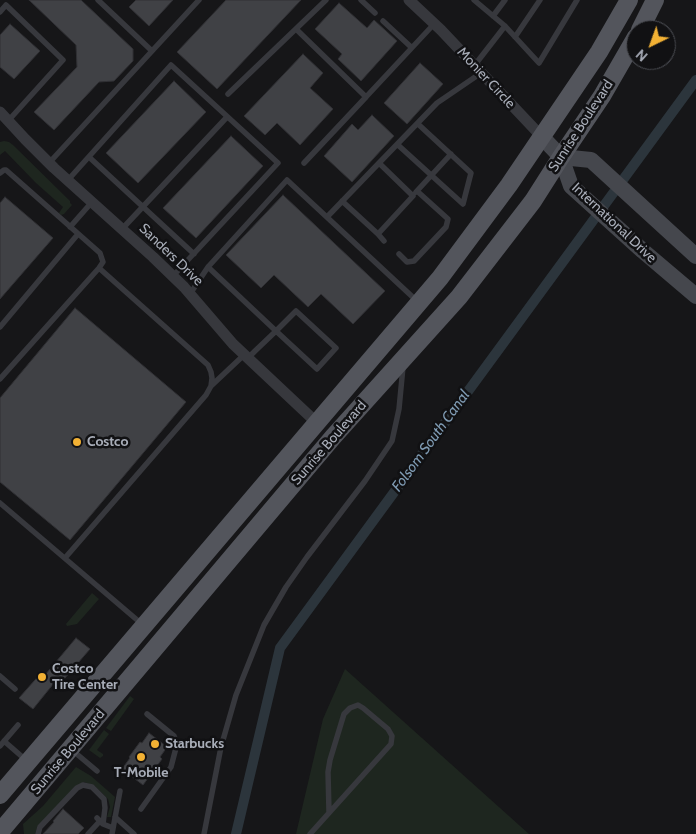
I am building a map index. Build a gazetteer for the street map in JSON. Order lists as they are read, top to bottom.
{
  "streets": {
    "main road": ["Monier Circle", "Sunrise Boulevard", "International Drive"],
    "street": ["Sanders Drive"]
  },
  "crossings": [
    ["Monier Circle", "Sunrise Boulevard"],
    ["Monier Circle", "International Drive"],
    ["Sunrise Boulevard", "International Drive"],
    ["Sunrise Boulevard", "Sanders Drive"]
  ],
  "water": ["Folsom South Canal"],
  "places": [
    "Costco",
    "Costco Tire Center",
    "Starbucks",
    "T-Mobile"
  ],
  "north": "bottom left"
}
